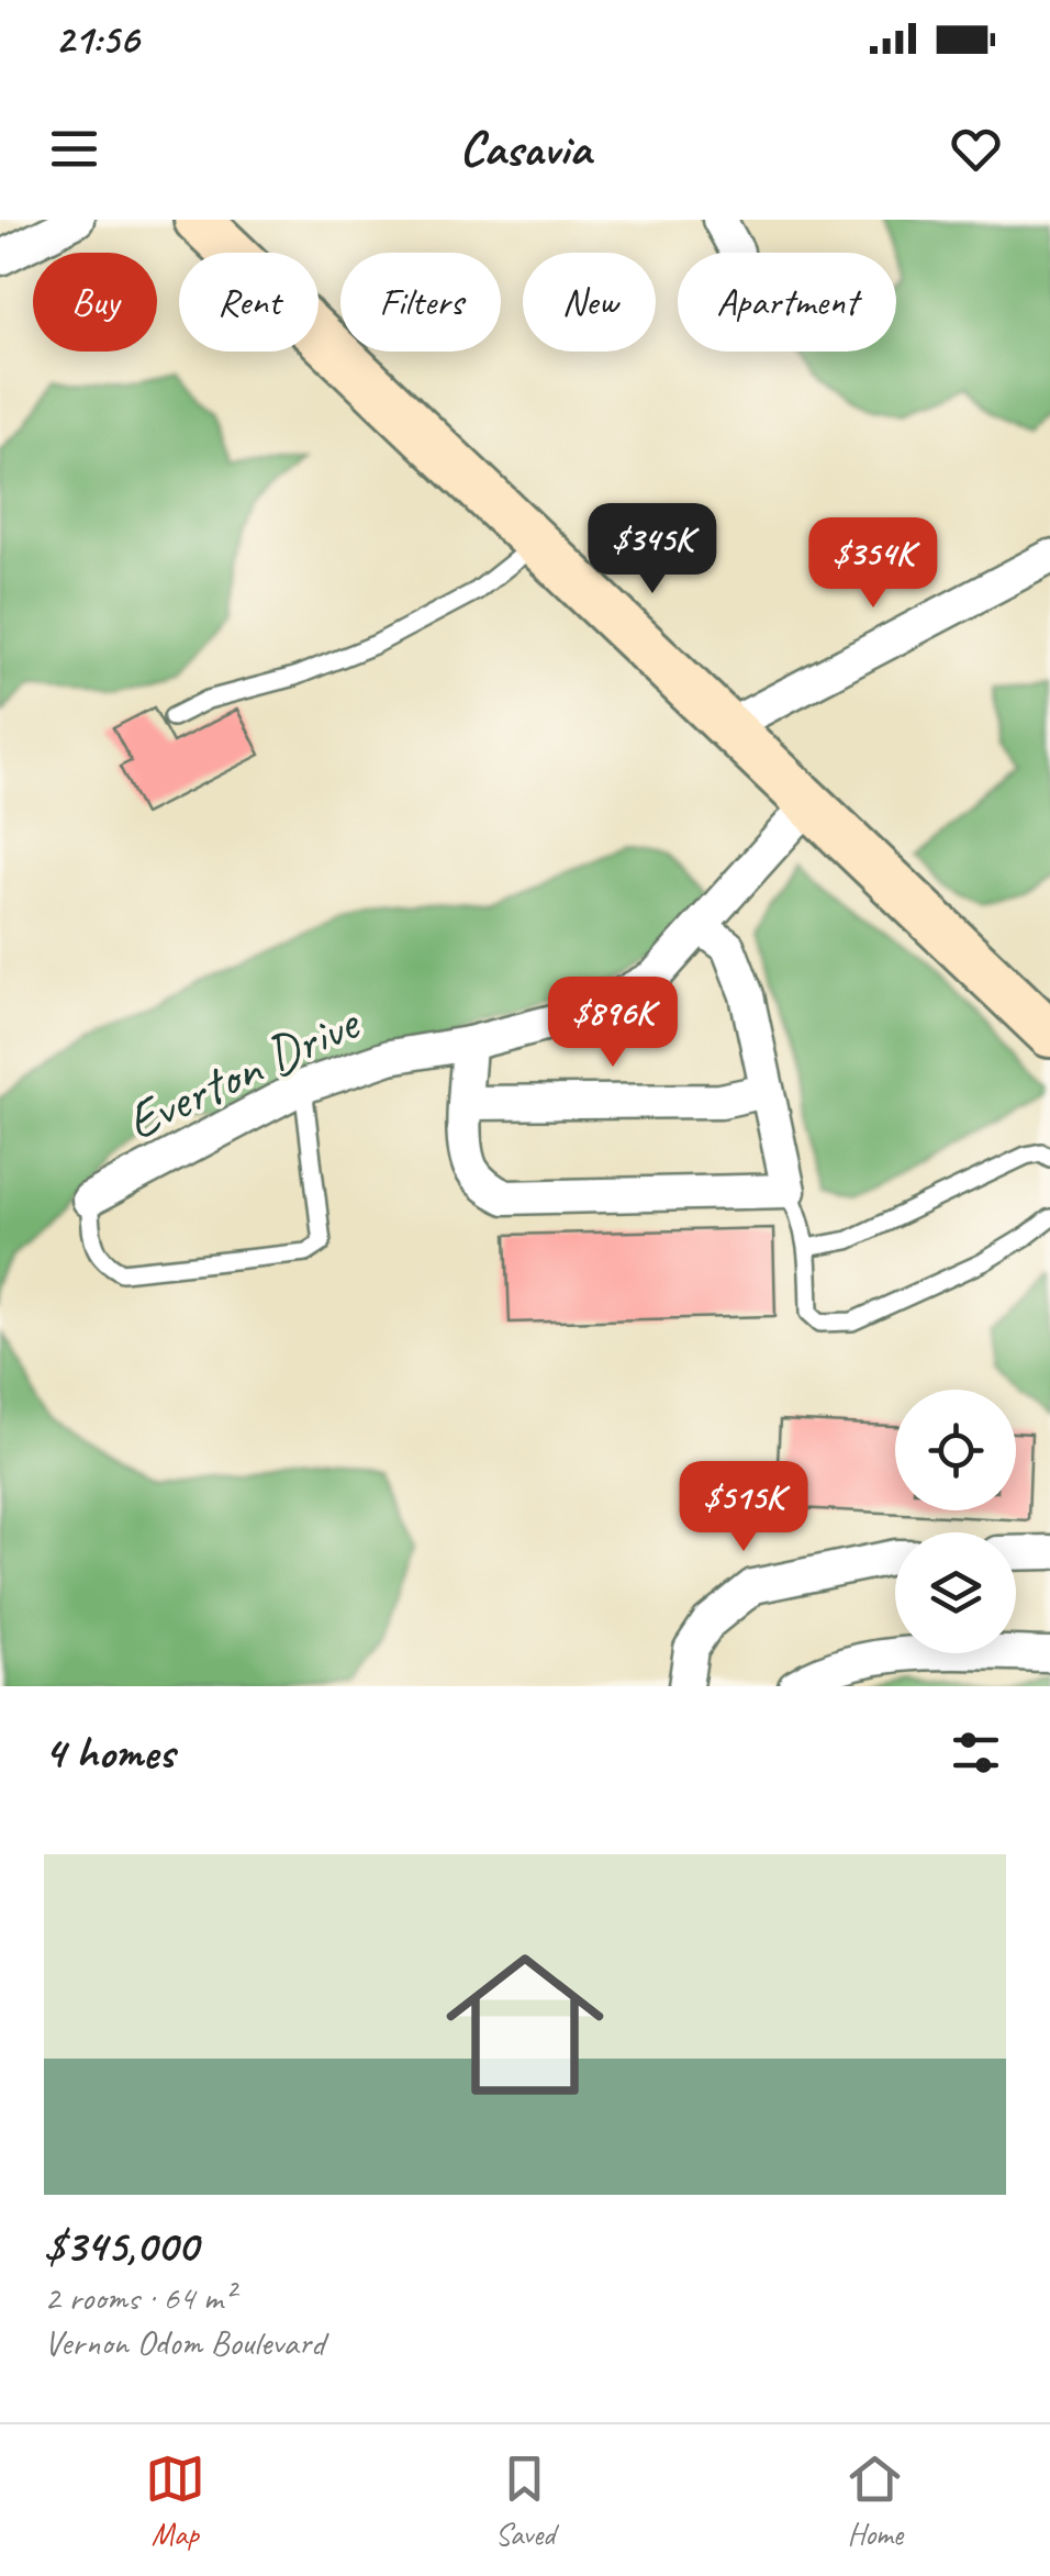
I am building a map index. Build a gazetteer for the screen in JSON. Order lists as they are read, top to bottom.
{
  "streets": {
    "street": ["Everton Drive"]
  },
  "page": {
    "status": "21:56",
    "header": "Casavia",
    "chip": [
      "Buy",
      "Rent",
      "Filters",
      "New",
      "Apartment"
    ],
    "price": [
      "$345K",
      "$354K",
      "$896K",
      "$515K"
    ],
    "heading": "4 homes",
    "list": [
      {
        "name": "$345,000",
        "note": "2 rooms · 64 m² · Vernon Odom Boulevard"
      }
    ],
    "tabs": ["Map", "Saved", "Home"]
  }
}
